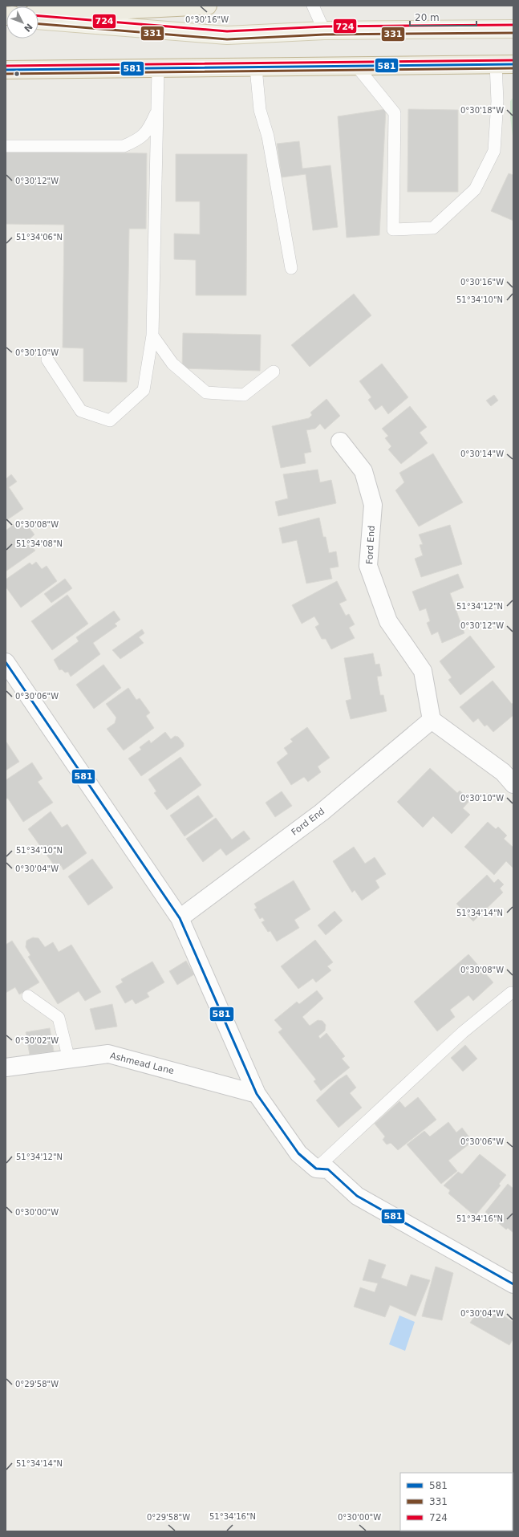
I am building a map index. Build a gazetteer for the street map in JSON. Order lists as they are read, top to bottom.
{
  "streets": {
    "street": ["Ford End", "Ashmead Lane"]
  },
  "lines": ["transit line 724", "transit line 331", "transit line 581"],
  "legend": ["581", "331", "724"],
  "scale_bar": "20 m",
  "north": "bottom right",
  "coordinates": [
    "0°30'16\"W",
    "0°30'18\"W",
    "0°30'12\"W",
    "51°34'06\"N",
    "51°34'10\"N",
    "0°30'10\"W",
    "0°30'14\"W",
    "0°30'08\"W",
    "51°34'08\"N",
    "51°34'12\"N",
    "0°30'06\"W",
    "0°30'04\"W",
    "51°34'14\"N",
    "0°30'02\"W",
    "0°30'00\"W",
    "51°34'16\"N",
    "0°29'58\"W"
  ]
}
